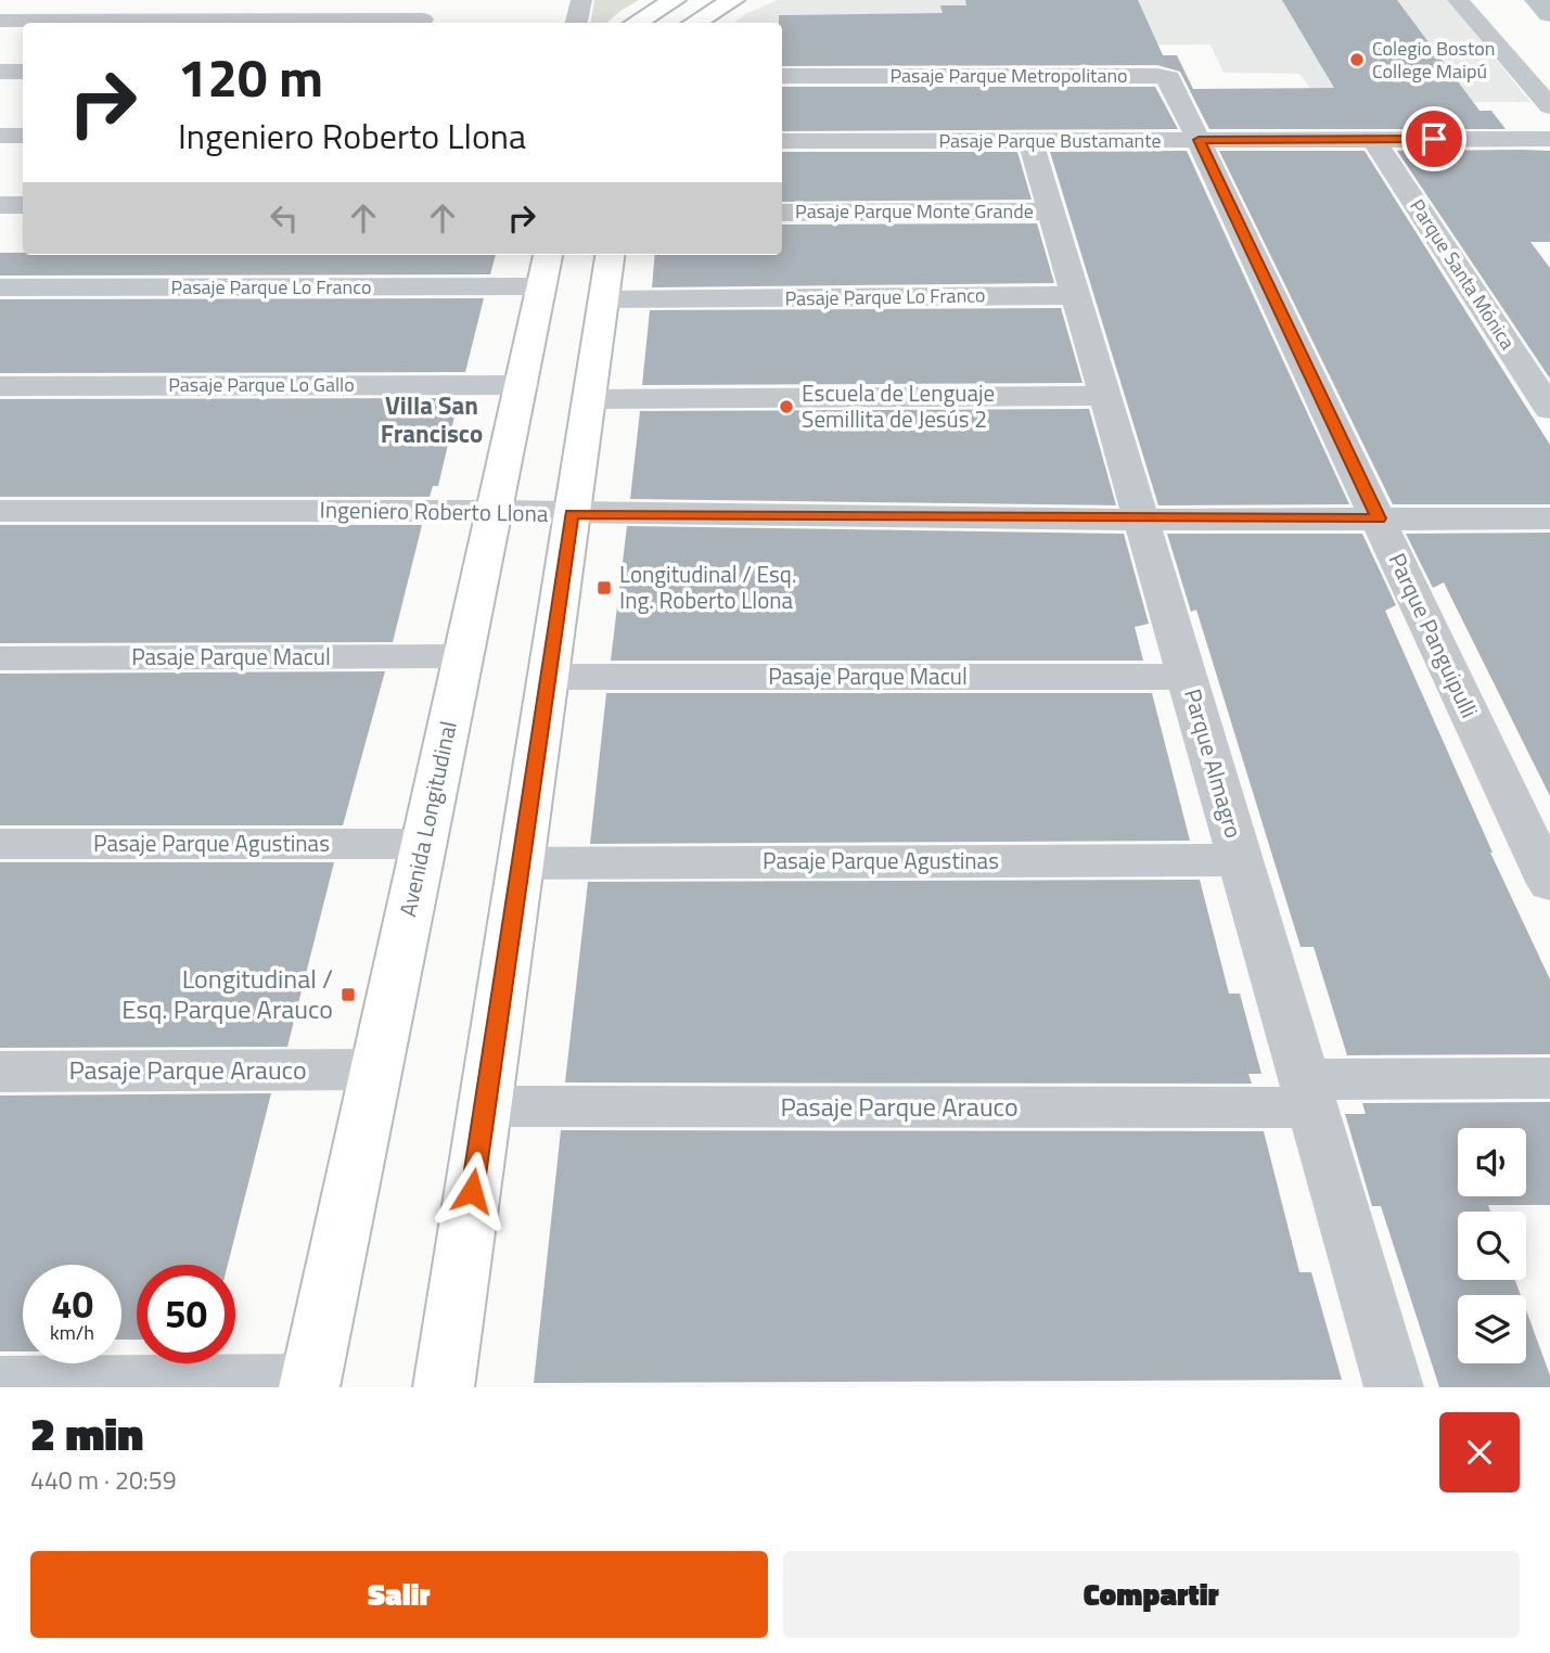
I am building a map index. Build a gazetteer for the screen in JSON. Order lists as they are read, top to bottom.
{
  "streets": {
    "main road": ["Avenida Longitudinal"],
    "street": [
      "Pasaje Parque Metropolitano",
      "Pasaje Parque Bustamante",
      "Pasaje Parque Monte Grande",
      "Parque Santa Mónica",
      "Pasaje Parque Lo Franco",
      "Pasaje Parque Lo Gallo",
      "Ingeniero Roberto Llona",
      "Parque Panguipulli",
      "Pasaje Parque Macul",
      "Parque Almagro",
      "Pasaje Parque Agustinas",
      "Pasaje Parque Arauco"
    ]
  },
  "crossings": [
    ["Pasaje Parque Metropolitano", "Pasaje Parque Bustamante"],
    ["Pasaje Parque Metropolitano", "Parque Panguipulli"],
    ["Pasaje Parque Bustamante", "Parque Santa Mónica"],
    ["Pasaje Parque Bustamante", "Parque Panguipulli"],
    ["Pasaje Parque Bustamante", "Parque Almagro"],
    ["Pasaje Parque Monte Grande", "Parque Almagro"],
    ["Pasaje Parque Lo Franco", "Parque Almagro"],
    ["Pasaje Parque Lo Franco", "Avenida Longitudinal"],
    ["Pasaje Parque Lo Gallo", "Avenida Longitudinal"],
    ["Ingeniero Roberto Llona", "Parque Panguipulli"],
    ["Ingeniero Roberto Llona", "Parque Almagro"],
    ["Ingeniero Roberto Llona", "Avenida Longitudinal"],
    ["Pasaje Parque Macul", "Parque Almagro"],
    ["Pasaje Parque Macul", "Avenida Longitudinal"],
    ["Parque Almagro", "Pasaje Parque Agustinas"],
    ["Parque Almagro", "Pasaje Parque Arauco"],
    ["Avenida Longitudinal", "Pasaje Parque Agustinas"],
    ["Avenida Longitudinal", "Pasaje Parque Arauco"]
  ],
  "districts": ["Villa San Francisco"],
  "places": {
    "other": ["Colegio Boston College Maipú", "Escuela de Lenguaje Semillita de Jesús 2"],
    "transit": ["Longitudinal / Esq. Ing. Roberto Llona", "Longitudinal / Esq. Parque Arauco"]
  },
  "page": {
    "turn": ["120 m", "Ingeniero Roberto Llona"],
    "speed": "40 km/h",
    "limit": "50",
    "heading": ["2 min", "440 m · 20:59"],
    "buttons": ["Salir", "Compartir"]
  }
}
